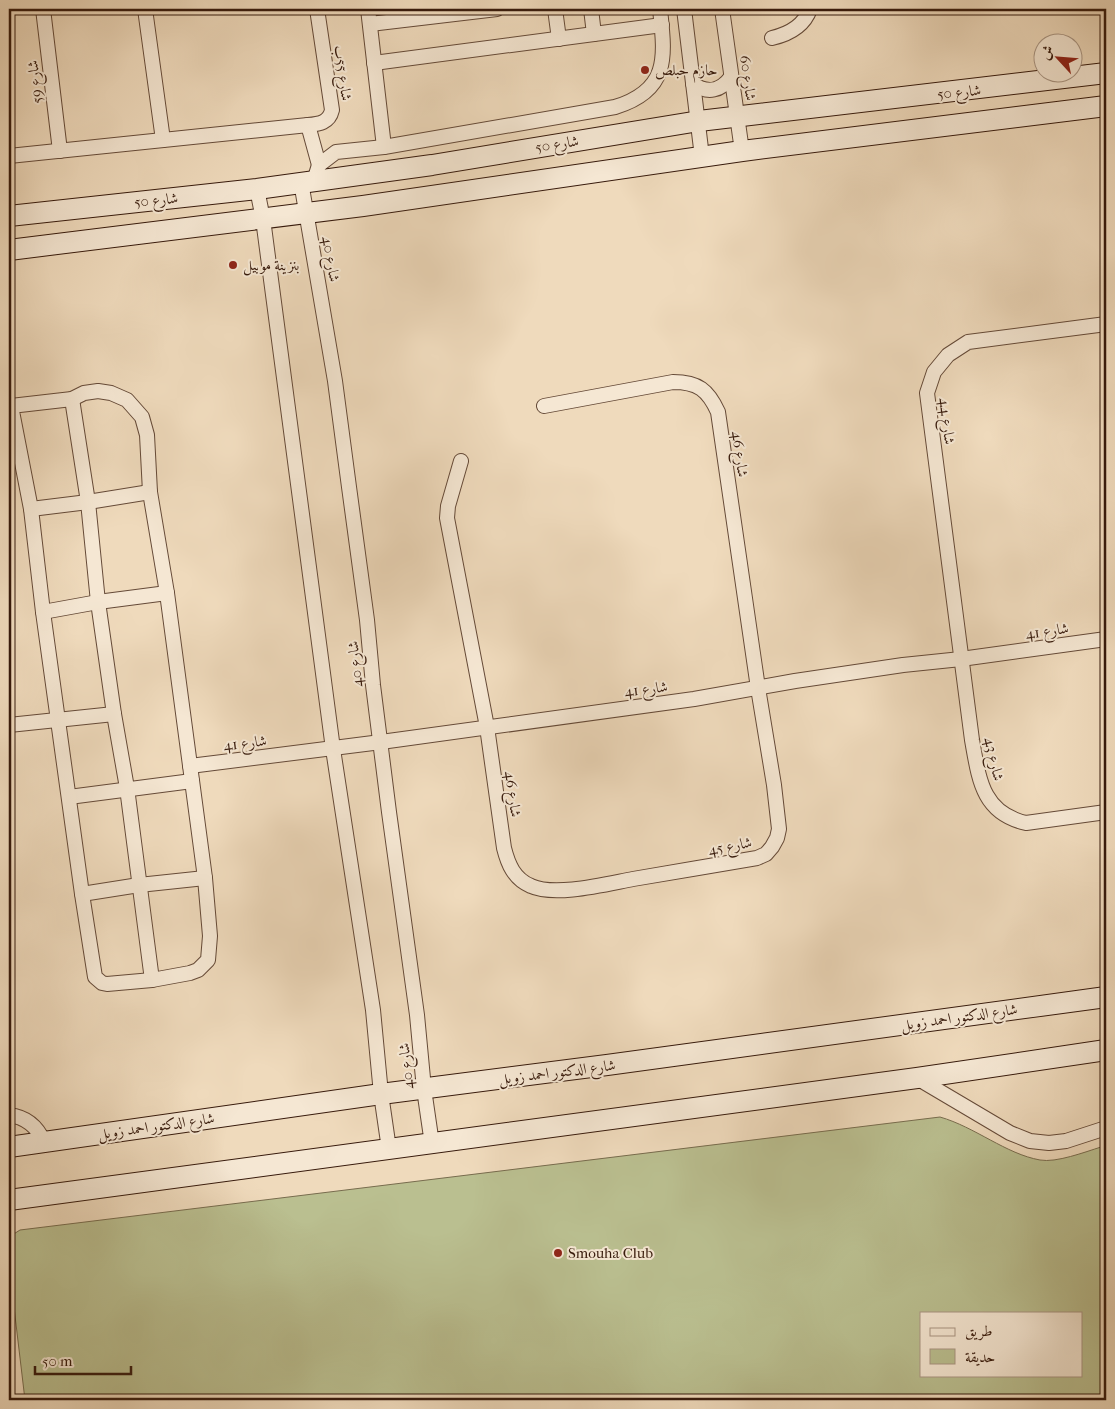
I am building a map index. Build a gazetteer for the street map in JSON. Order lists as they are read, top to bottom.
{
  "streets": {
    "street": [
      "شارع 55ب",
      "شارع 60",
      "شارع 59",
      "شارع 50",
      "شارع 40",
      "شارع 44",
      "شارع 46",
      "شارع 41",
      "شارع 43",
      "شارع 45",
      "شارع الدكتور احمد زويل"
    ]
  },
  "crossings": [
    ["شارع 55ب", "شارع 59"],
    ["شارع 55ب", "شارع 40"],
    ["شارع 60", "شارع 50"],
    ["شارع 50", "شارع 40"],
    ["شارع 40", "شارع 41"],
    ["شارع 40", "شارع الدكتور احمد زويل"],
    ["شارع 44", "شارع 41"],
    ["شارع 44", "شارع 43"],
    ["شارع 46", "شارع 41"],
    ["شارع 46", "شارع 45"],
    ["شارع 41", "شارع 43"],
    ["شارع 41", "شارع 45"]
  ],
  "places": ["حازم حبلص", "بنزينة موبيل", "Smouha Club"],
  "legend": ["طريق", "حديقة"],
  "scale_bar": "50 m",
  "north": "top left"
}
